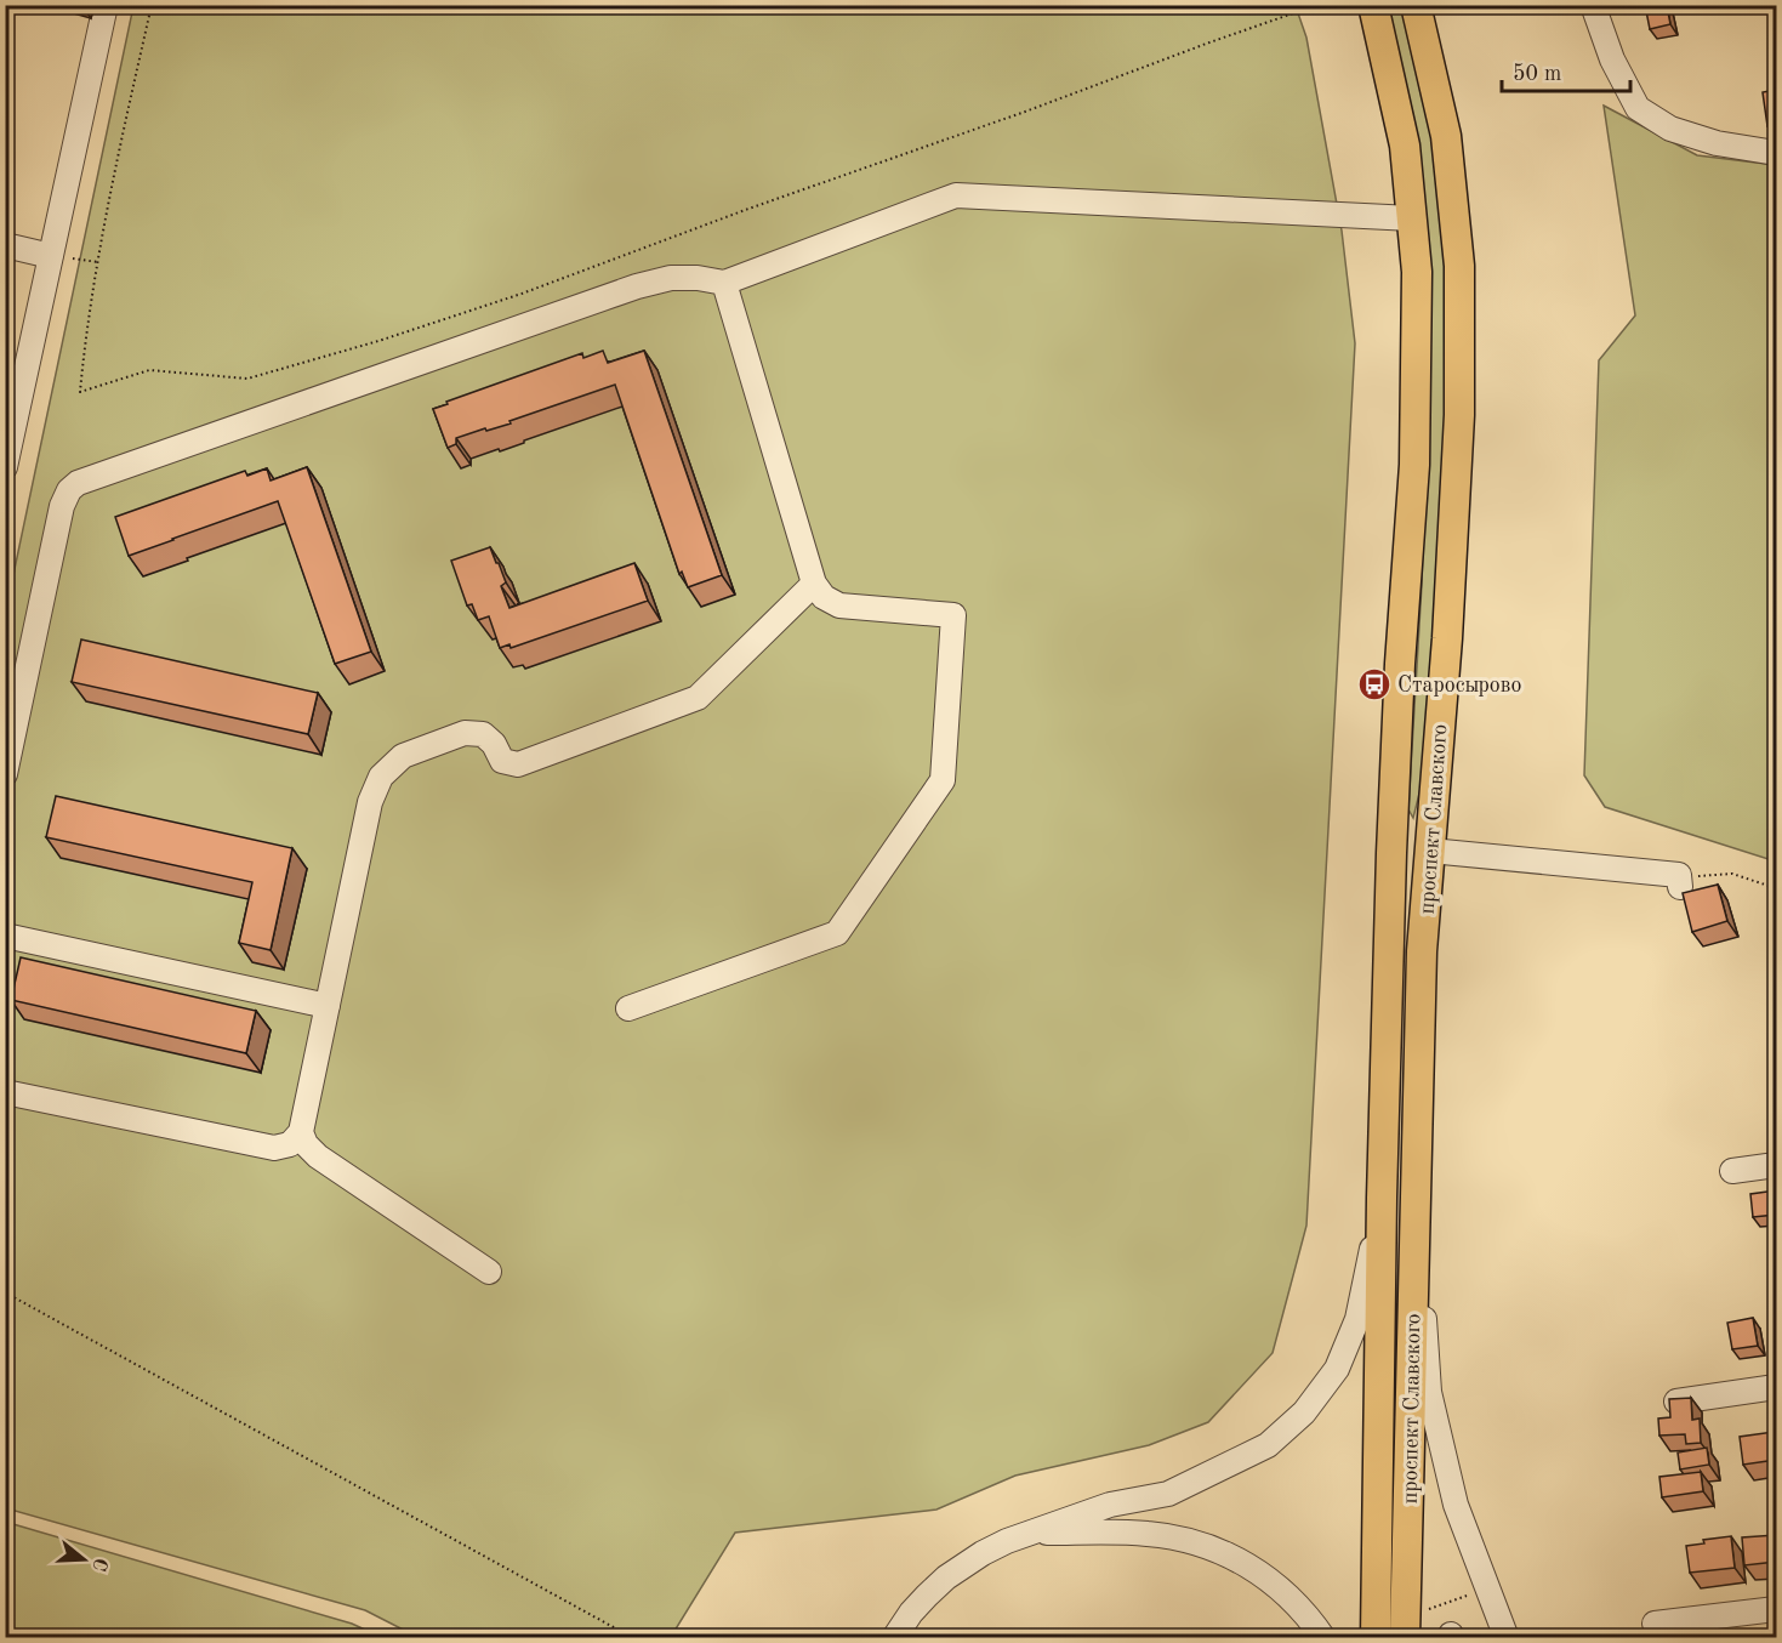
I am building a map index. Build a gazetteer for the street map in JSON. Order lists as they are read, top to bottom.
{
  "streets": {
    "main road": ["проспект Славского"]
  },
  "places": {
    "bus stop": ["Старосырово"]
  },
  "scale_bar": "50 m",
  "north": "right"
}
